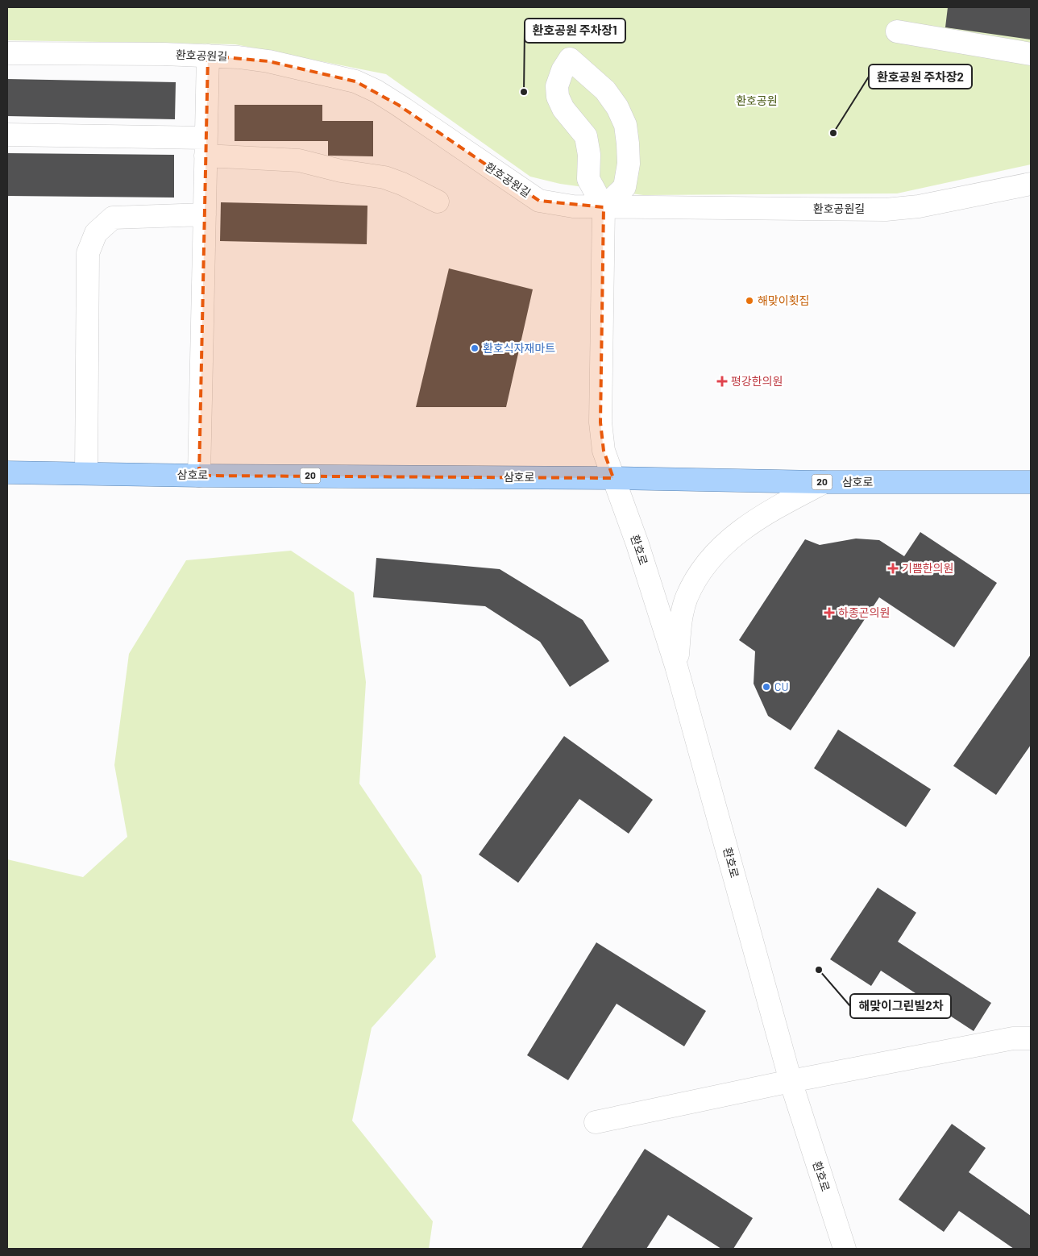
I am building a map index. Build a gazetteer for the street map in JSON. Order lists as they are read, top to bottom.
{
  "streets": {
    "main road": ["삼호로", "20"],
    "street": ["환호공원길", "환호로"]
  },
  "crossings": [
    ["환호공원길", "환호로"],
    ["삼호로", "환호로"]
  ],
  "parks": ["환호공원"],
  "places": {
    "other": [
      "환호공원 주차장1",
      "환호공원 주차장2",
      "해맞이횟집",
      "환호식자재마트",
      "CU",
      "해맞이그린빌2차"
    ],
    "health": ["평강한의원", "기쁨한의원", "하종곤의원"]
  }
}
